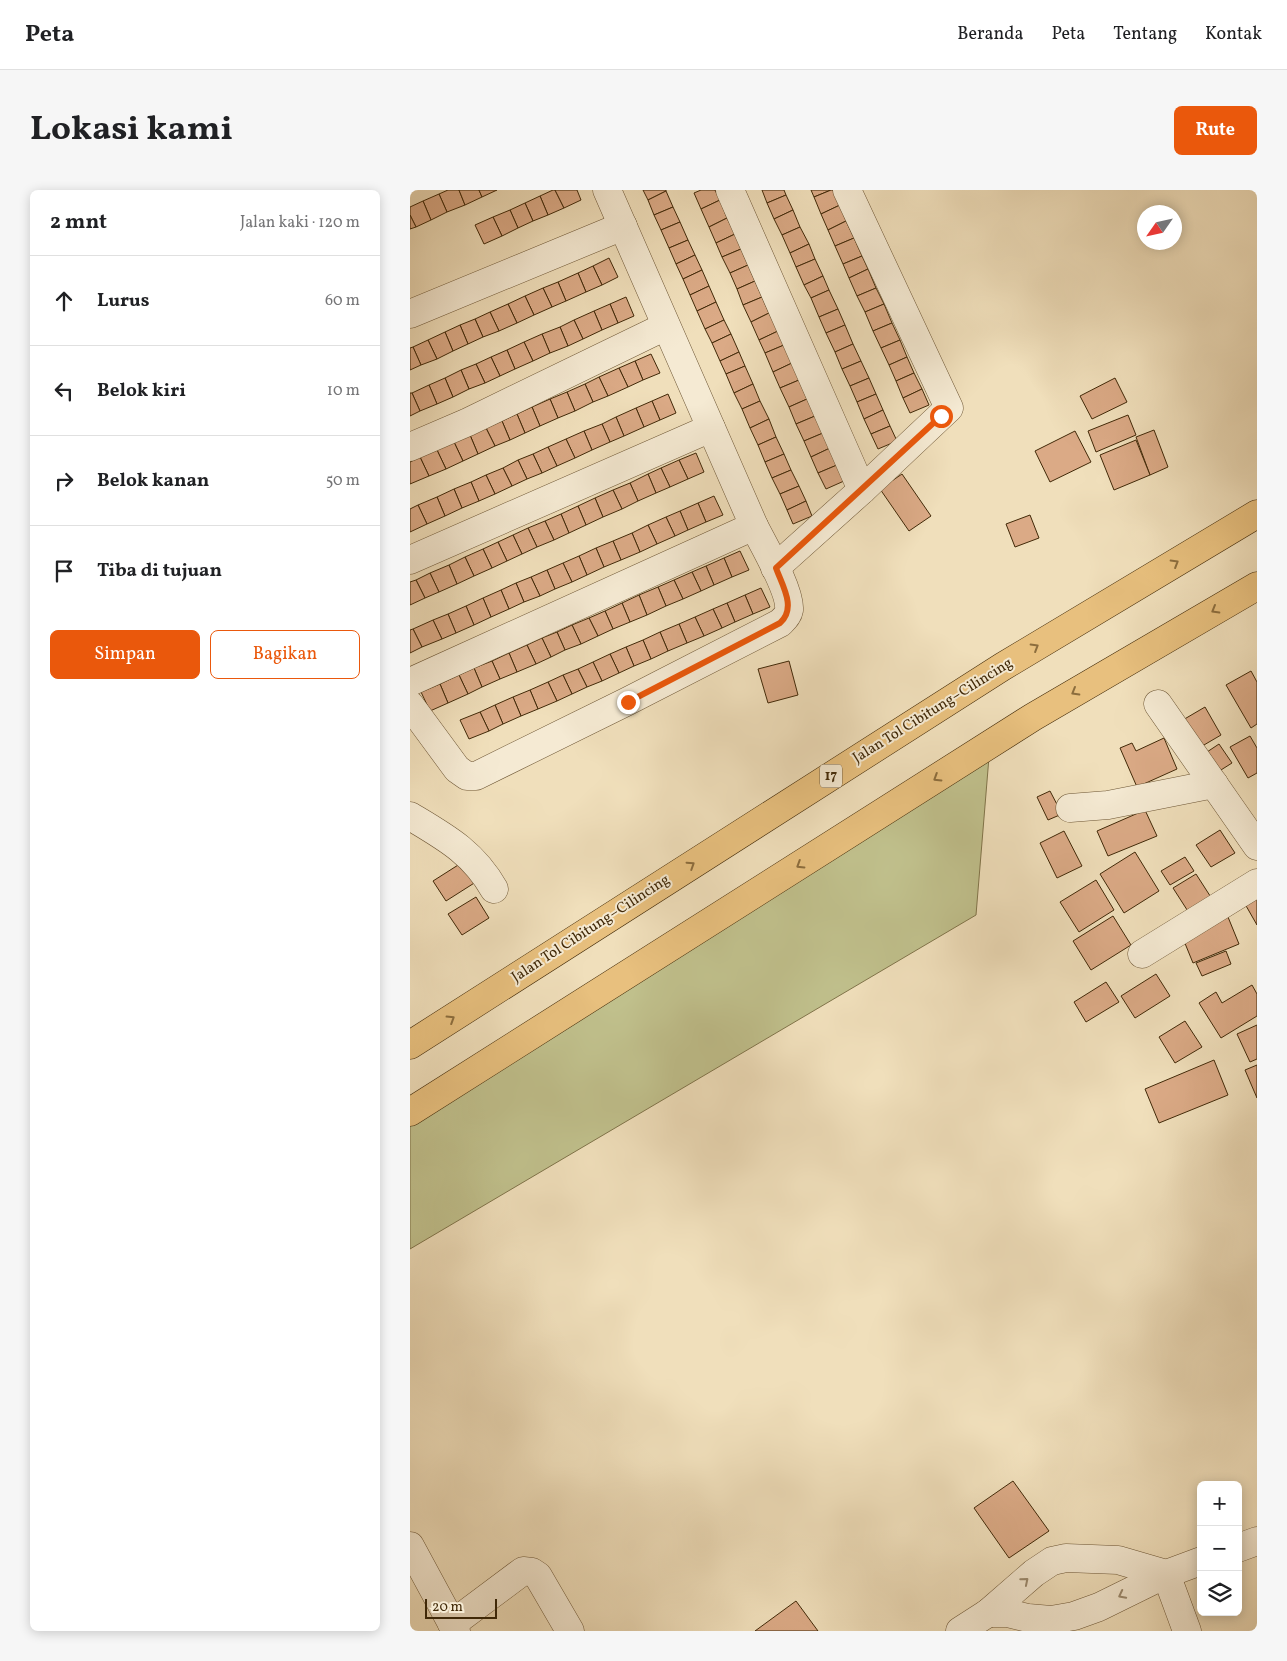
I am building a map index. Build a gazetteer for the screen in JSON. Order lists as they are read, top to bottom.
{
  "streets": {
    "highway": ["Jalan Tol Cibitung–Cilincing", "17"]
  },
  "scale_bar": "20 m",
  "north": "bottom left",
  "page": {
    "header": "Peta",
    "nav": [
      "Beranda",
      "Peta",
      "Tentang",
      "Kontak"
    ],
    "title": "Lokasi kami",
    "buttons": [
      "Rute",
      ["Simpan", "Bagikan"]
    ],
    "heading": ["2 mnt", "Jalan kaki · 120 m"],
    "list": [
      ["Lurus", "60 m"],
      ["Belok kiri", "10 m"],
      ["Belok kanan", "50 m"],
      "Tiba di tujuan"
    ],
    "map_buttons": ["+", "−"],
    "scale": "20 m"
  }
}
